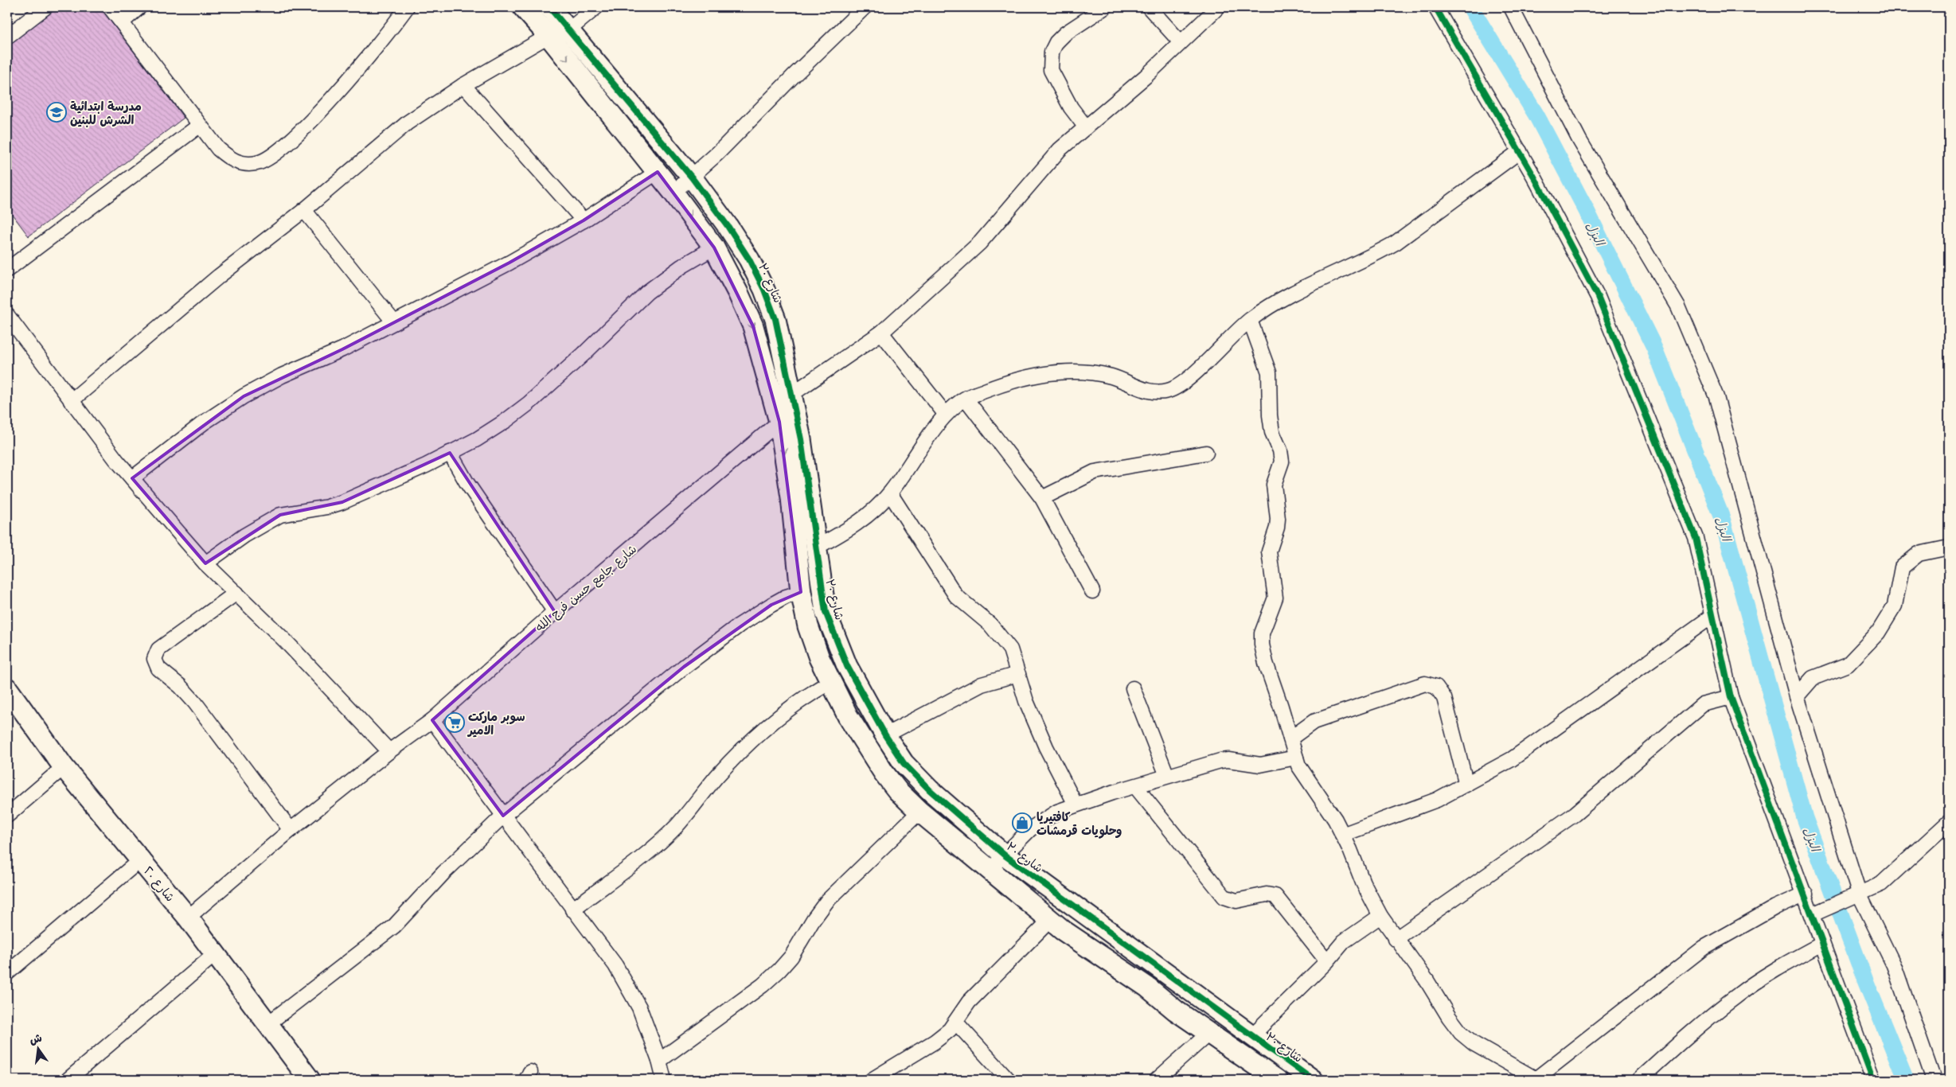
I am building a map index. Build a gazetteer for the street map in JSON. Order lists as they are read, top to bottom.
{
  "streets": {
    "street": ["شارع ٣٠", "شارع جامع حسن فرج الله", "شارع ٢٠"]
  },
  "crossings": [
    ["شارع جامع حسن فرج الله", "شارع ٢٠"]
  ],
  "water": ["البزل"],
  "places": {
    "school or university": ["مدرسة ابتدائية الشرش للبنين"],
    "supermarket": ["سوبر ماركت الامير"],
    "shop": ["كافتيريا وحلويات قرمشات"]
  },
  "north": "top"
}
